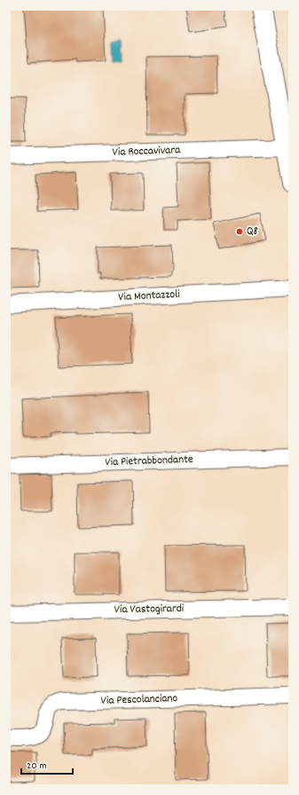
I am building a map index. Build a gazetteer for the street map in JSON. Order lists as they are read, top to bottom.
{
  "streets": {
    "street": [
      "Via Roccavivara",
      "Via Montazzoli",
      "Via Pietrabbondante",
      "Via Vastogirardi",
      "Via Pescolanciano"
    ]
  },
  "places": ["Q8"],
  "scale_bar": "20 m"
}
